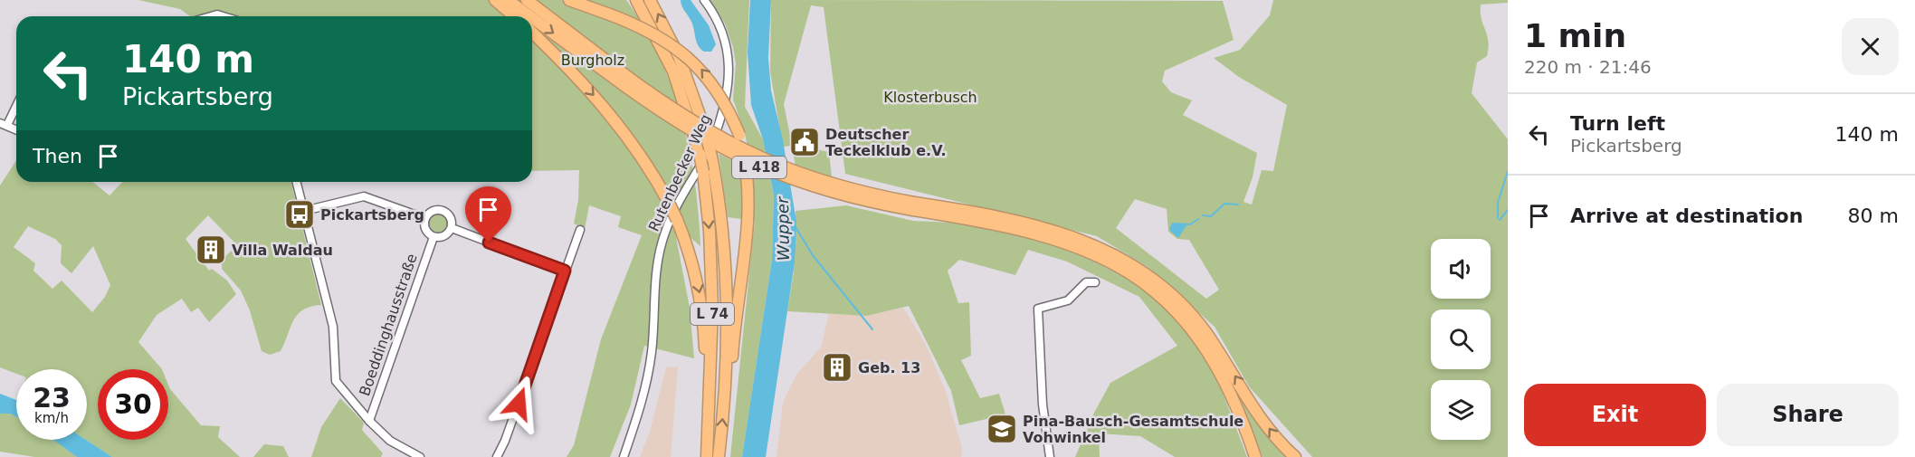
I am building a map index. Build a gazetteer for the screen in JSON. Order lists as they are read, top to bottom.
{
  "streets": {
    "highway": ["L 418", "L 74"],
    "street": ["Rutenbecker Weg", "Boeddinghausstraße"]
  },
  "crossings": [
    ["L 418", "L 74"]
  ],
  "water": ["Wupper"],
  "parks": ["Burgholz", "Klosterbusch"],
  "places": {
    "public building": ["Deutscher Teckelklub e.V."],
    "bus stop": ["Pickartsberg"],
    "building": ["Villa Waldau", "Geb. 13"],
    "school or university": ["Pina-Bausch-Gesamtschule Vohwinkel"]
  },
  "page": {
    "heading": ["1 min", "220 m · 21:46"],
    "turn": ["140 m", "Pickartsberg"],
    "list": [
      {
        "name": "Turn left",
        "note": "Pickartsberg",
        "value": "140 m"
      },
      {
        "name": "Arrive at destination",
        "value": "80 m"
      }
    ],
    "then": "Then",
    "speed": "23 km/h",
    "limit": "30",
    "buttons": ["Exit", "Share"]
  }
}
